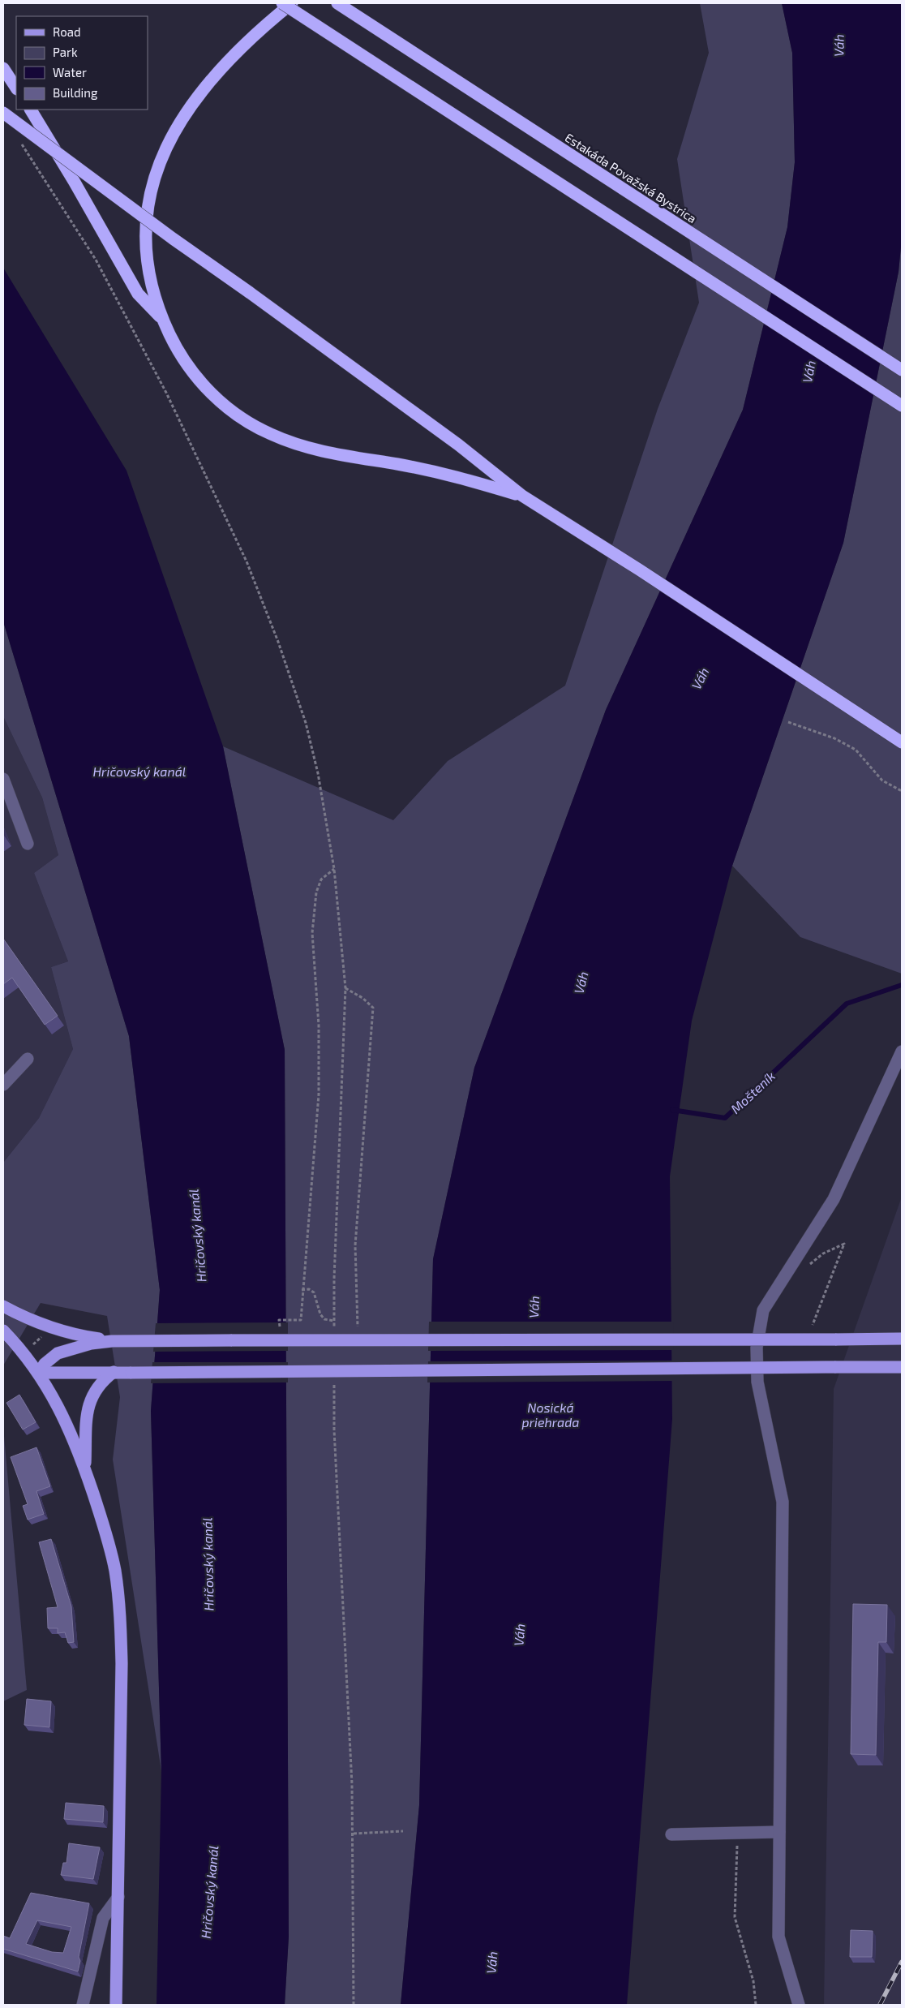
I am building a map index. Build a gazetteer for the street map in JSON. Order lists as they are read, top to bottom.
{
  "streets": {
    "highway": ["Estakáda Považská Bystrica"]
  },
  "water": [
    "Váh",
    "Hričovský kanál",
    "Mošteník",
    "Nosická priehrada"
  ],
  "legend": [
    "Road",
    "Park",
    "Water",
    "Building"
  ]
}
